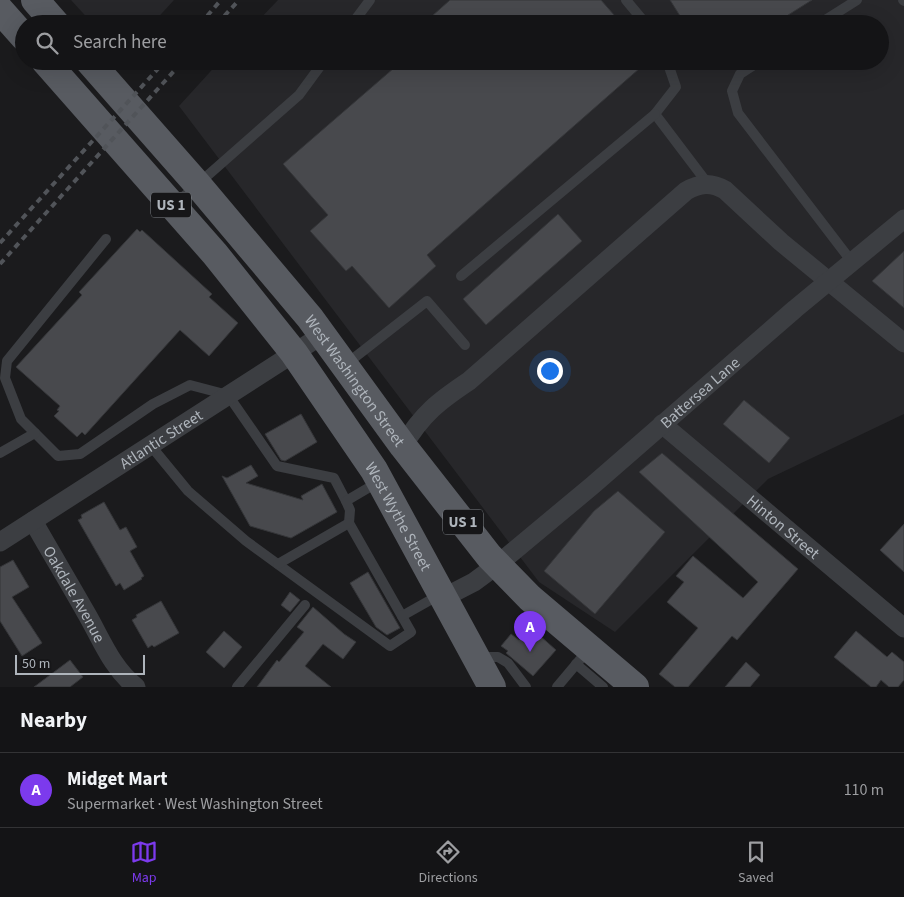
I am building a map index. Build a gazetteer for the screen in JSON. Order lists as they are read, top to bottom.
{
  "streets": {
    "main road": ["US 1", "West Washington Street", "West Wythe Street"],
    "street": [
      "Battersea Lane",
      "Atlantic Street",
      "Hinton Street",
      "Oakdale Avenue"
    ]
  },
  "crossings": [
    ["West Washington Street", "Battersea Lane"],
    ["West Washington Street", "Atlantic Street"],
    ["West Washington Street", "West Wythe Street"],
    ["Battersea Lane", "West Wythe Street"],
    ["Battersea Lane", "Hinton Street"],
    ["Atlantic Street", "West Wythe Street"],
    ["Atlantic Street", "Oakdale Avenue"]
  ],
  "scale_bar": "50 m",
  "page": {
    "search": "Search here",
    "pins": "A",
    "scale": "50 m",
    "heading": "Nearby",
    "list": [
      {
        "mark": "A",
        "name": "Midget Mart",
        "note": "Supermarket · West Washington Street",
        "value": "110 m"
      }
    ],
    "nav": ["Map", "Directions", "Saved"]
  }
}
